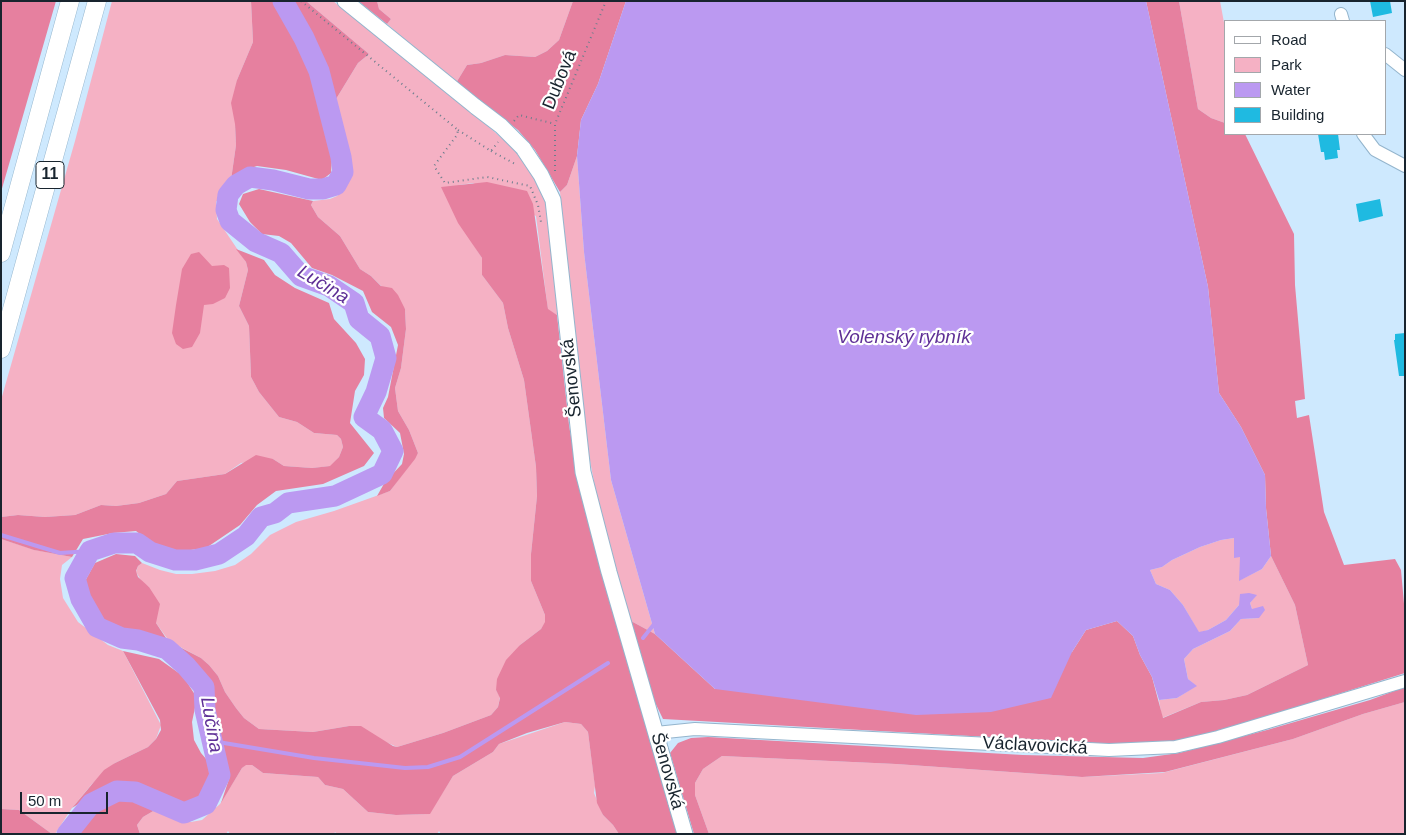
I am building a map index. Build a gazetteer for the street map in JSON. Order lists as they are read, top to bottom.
{
  "streets": {
    "highway": ["11"],
    "main road": ["Šenovská"],
    "street": ["Václavovická"],
    "path": ["Dubová"]
  },
  "crossings": [
    ["Šenovská", "Václavovická"]
  ],
  "water": ["Lučina", "Volenský rybník"],
  "legend": [
    "Road",
    "Park",
    "Water",
    "Building"
  ],
  "scale_bar": "50 m"
}
